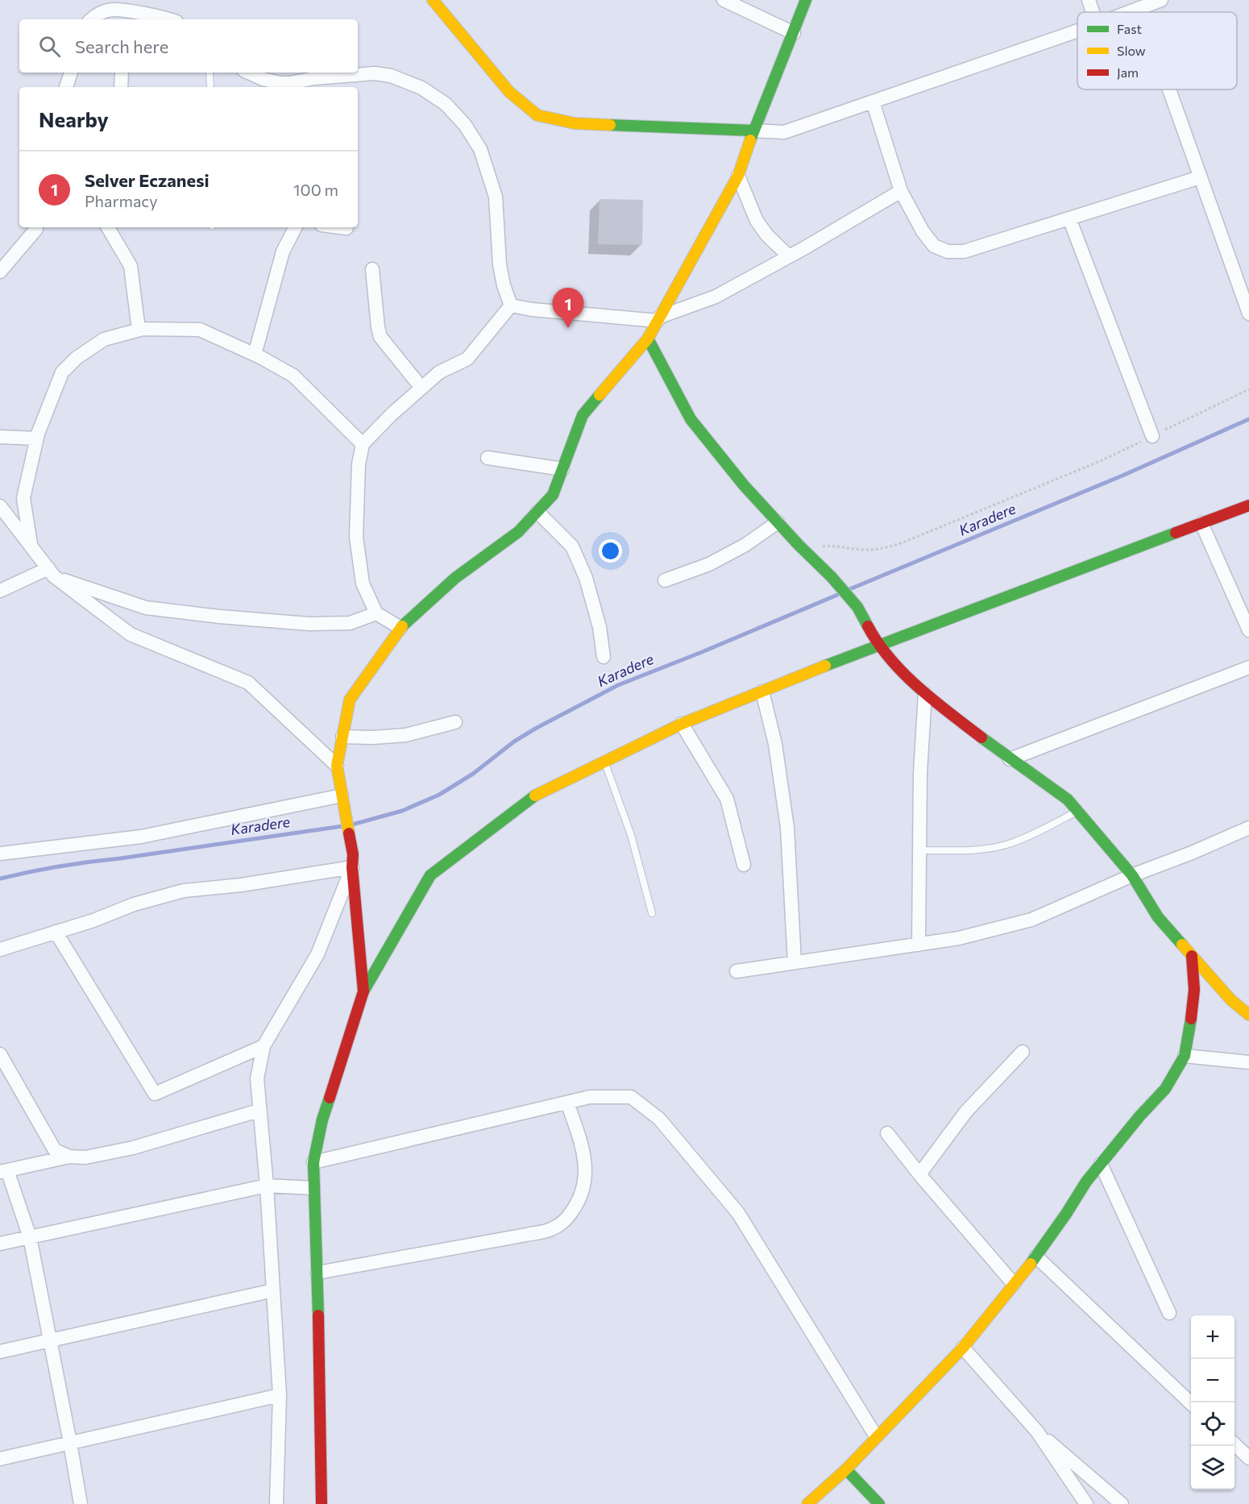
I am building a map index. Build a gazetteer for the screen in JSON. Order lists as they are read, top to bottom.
{
  "water": ["Karadere"],
  "legend": ["Fast", "Slow", "Jam"],
  "page": {
    "search": "Search here",
    "heading": "Nearby",
    "list": [
      {
        "mark": "1",
        "name": "Selver Eczanesi",
        "note": "Pharmacy",
        "value": "100 m"
      }
    ],
    "pins": "1",
    "map_buttons": ["+", "−"]
  }
}
